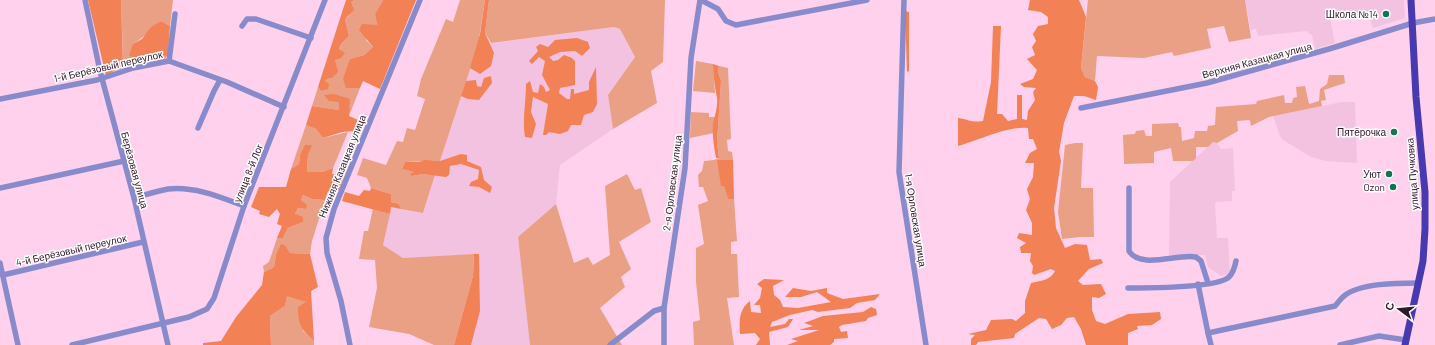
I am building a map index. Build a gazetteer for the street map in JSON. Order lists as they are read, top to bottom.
{
  "streets": {
    "main road": ["улица Пучковка"],
    "street": [
      "Верхняя Казацкая улица",
      "1-й Берёзовый переулок",
      "Нижняя Казацкая улица",
      "Берёзовая улица",
      "улица 8-й Лог",
      "2-я Орловская улица",
      "1-я Орловская улица",
      "4-й Берёзовый переулок"
    ]
  },
  "crossings": [
    ["Верхняя Казацкая улица", "улица Пучковка"],
    ["1-й Берёзовый переулок", "Берёзовая улица"],
    ["1-й Берёзовый переулок", "улица 8-й Лог"],
    ["Берёзовая улица", "улица 8-й Лог"],
    ["Берёзовая улица", "4-й Берёзовый переулок"]
  ],
  "places": [
    "Школа №14",
    "Пятёрочка",
    "Уют",
    "Ozon"
  ],
  "north": "left"
}
